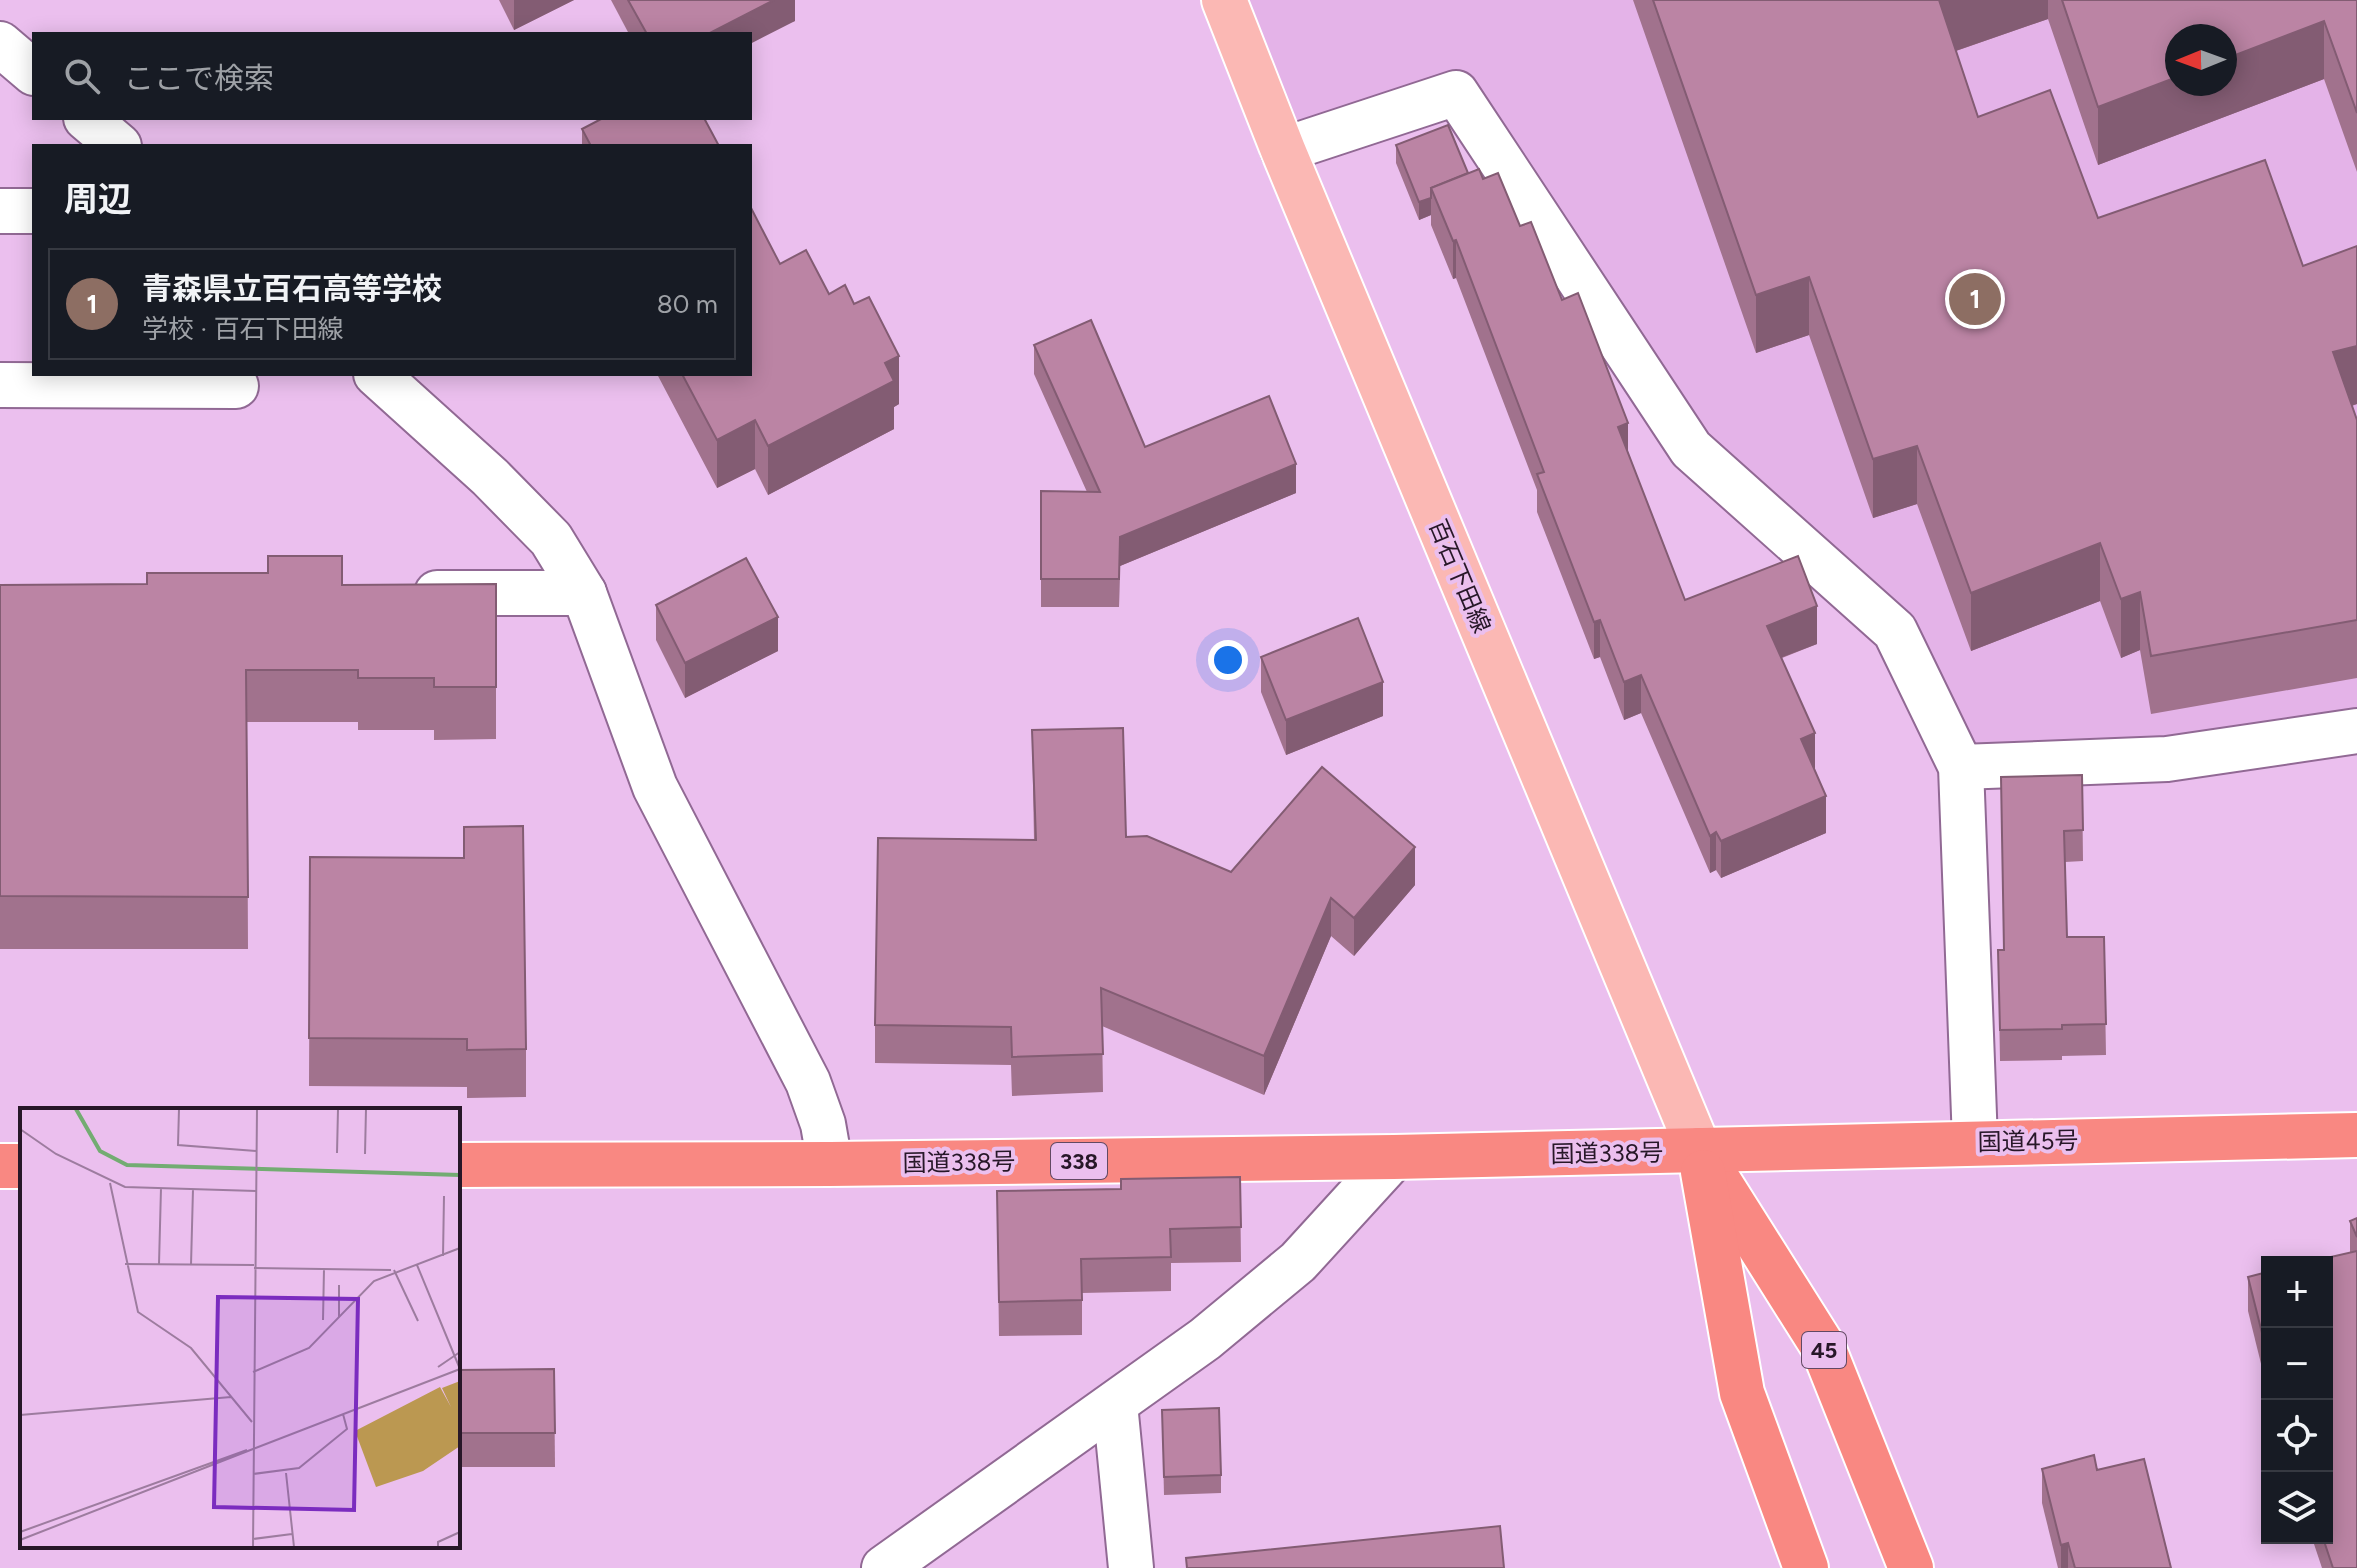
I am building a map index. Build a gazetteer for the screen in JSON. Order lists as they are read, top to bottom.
{
  "streets": {
    "highway": [
      "国道45号",
      "国道338号",
      "338",
      "45"
    ],
    "main road": ["百石下田線"]
  },
  "crossings": [
    ["百石下田線", "国道45号"],
    ["百石下田線", "国道338号"],
    ["百石下田線", "45"],
    ["国道45号", "国道338号"],
    ["国道45号", "45"],
    ["国道338号", "45"]
  ],
  "north": "left",
  "page": {
    "search": "ここで検索",
    "heading": "周辺",
    "list": [
      {
        "mark": "1",
        "name": "青森県立百石高等学校",
        "note": "学校 · 百石下田線",
        "value": "80 m"
      }
    ],
    "pins": "1",
    "map_buttons": ["+", "−"]
  }
}
